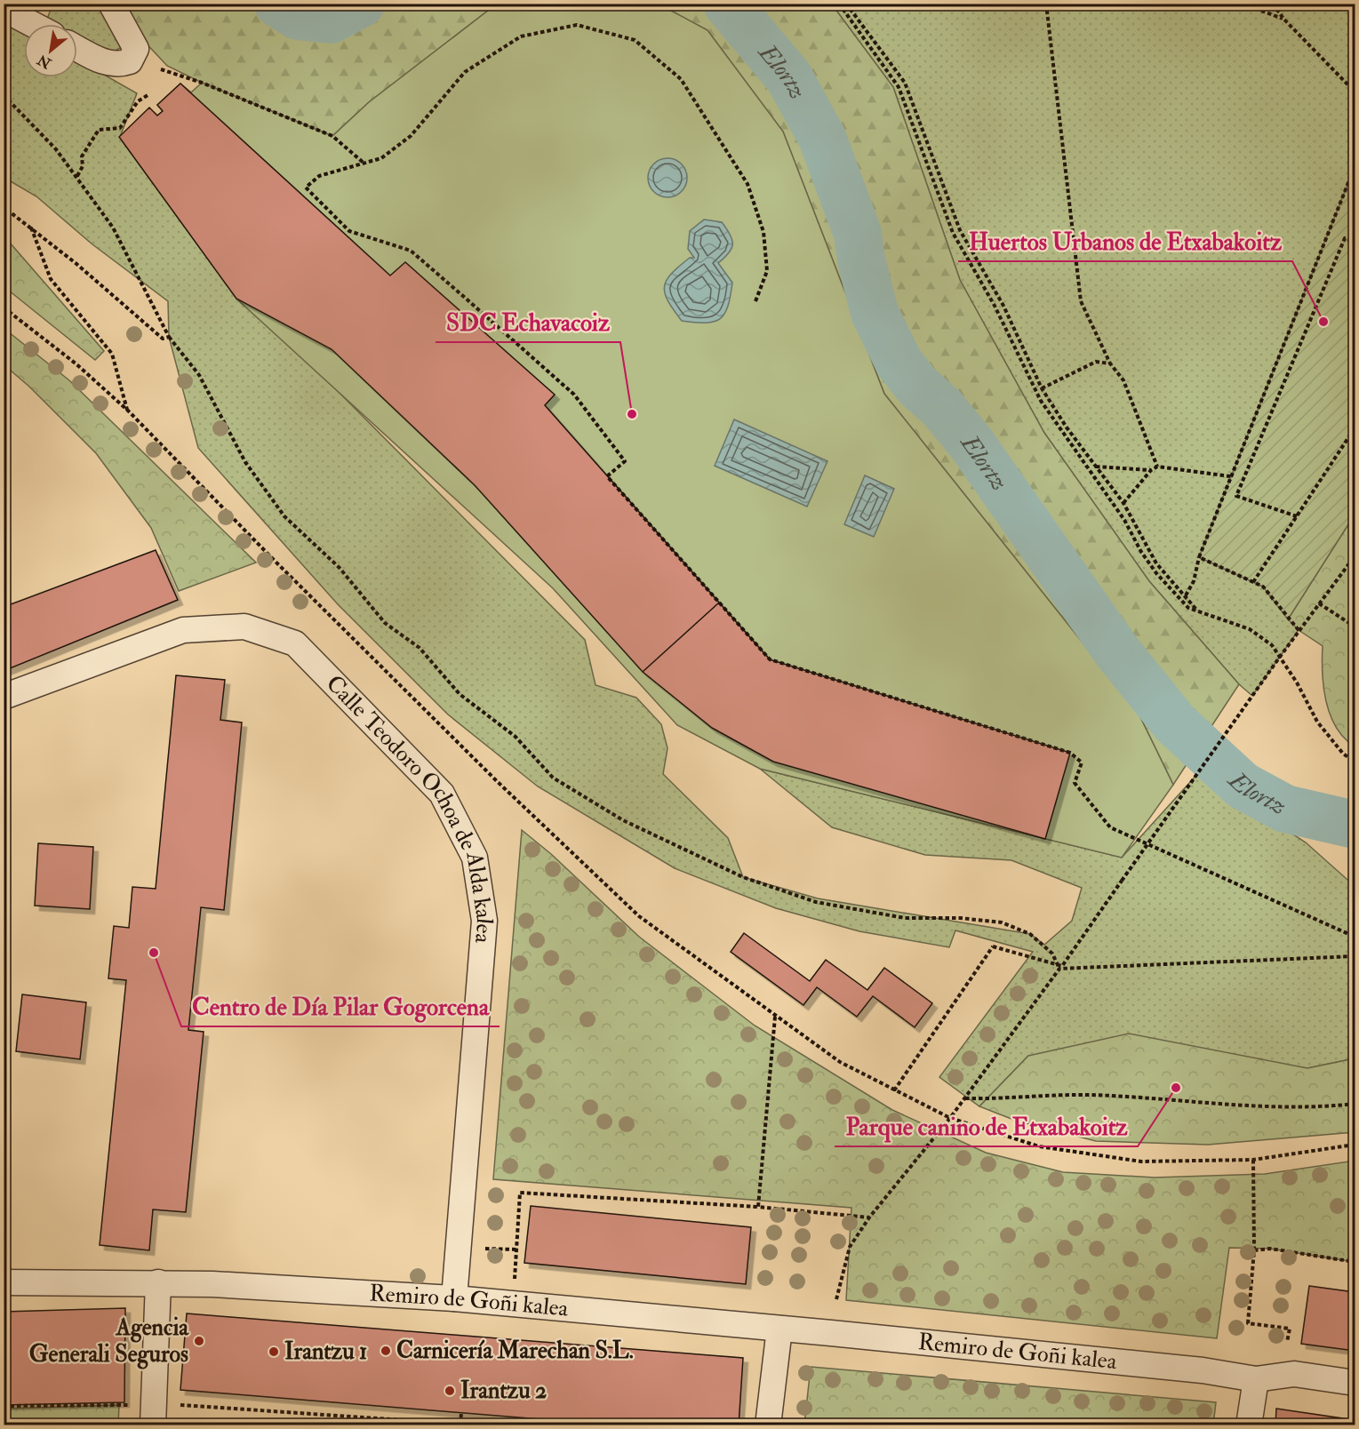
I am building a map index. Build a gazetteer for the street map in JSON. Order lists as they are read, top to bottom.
{
  "streets": {
    "street": ["Calle Teodoro Ochoa de Alda kalea", "Remiro de Goñi kalea"]
  },
  "crossings": [
    ["Calle Teodoro Ochoa de Alda kalea", "Remiro de Goñi kalea"]
  ],
  "water": ["Elortz"],
  "places": [
    "Huertos Urbanos de Etxabakoitz",
    "SDC Echavacoiz",
    "Centro de Día Pilar Gogorcena",
    "Parque canino de Etxabakoitz",
    "Agencia Generali Seguros",
    "Carnicería Marechan S.L.",
    "Irantzu 1",
    "Irantzu 2"
  ],
  "north": "bottom left"
}
